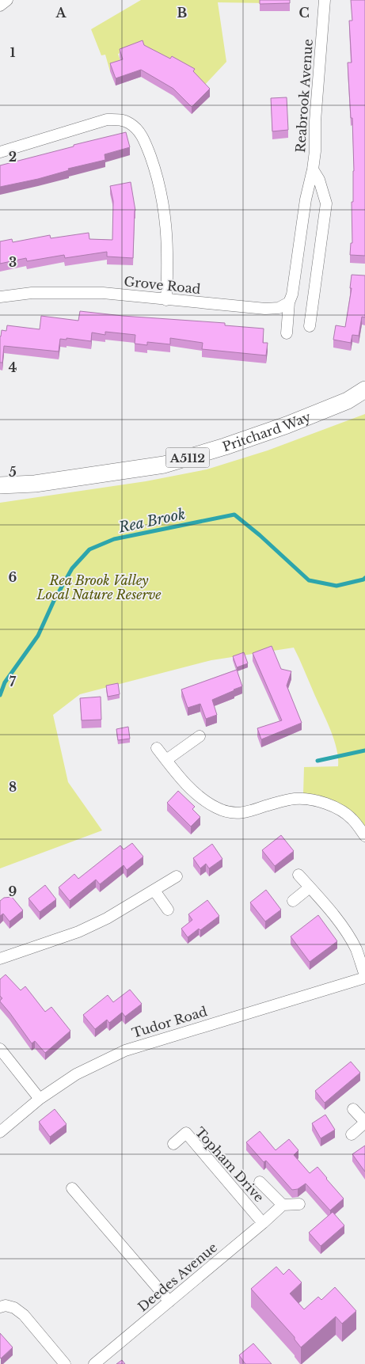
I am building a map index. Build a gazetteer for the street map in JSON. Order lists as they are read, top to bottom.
{
  "streets": {
    "main road": ["Pritchard Way", "A5112"],
    "street": [
      "Reabrook Avenue",
      "Grove Road",
      "Tudor Road",
      "Topham Drive",
      "Deedes Avenue"
    ]
  },
  "crossings": [
    ["Reabrook Avenue", "Grove Road"],
    ["Topham Drive", "Deedes Avenue"]
  ],
  "water": ["Rea Brook"],
  "parks": ["Rea Brook Valley Local Nature Reserve"],
  "grid": {
    "columns": ["A", "B", "C"],
    "rows": [
      "1",
      "2",
      "3",
      "4",
      "5",
      "6",
      "7",
      "8",
      "9"
    ]
  }
}
